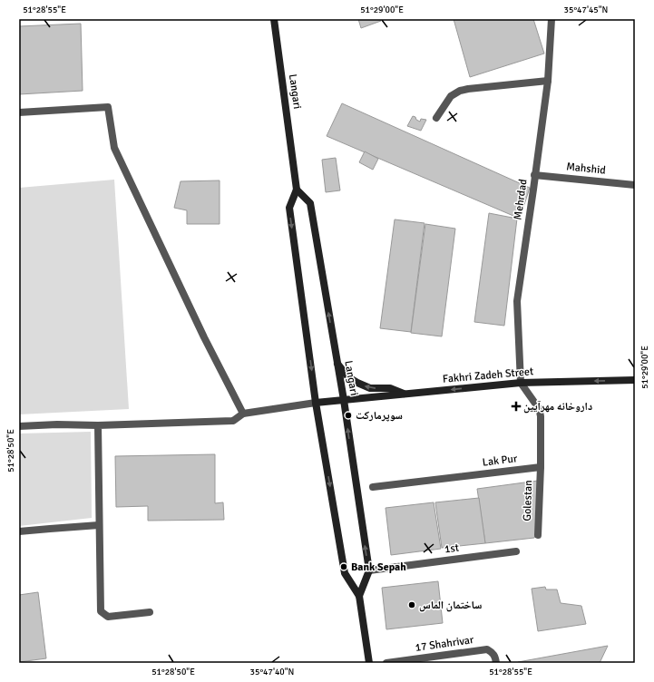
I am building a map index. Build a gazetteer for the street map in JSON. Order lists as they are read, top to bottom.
{
  "streets": {
    "main road": ["Langari", "Fakhri Zadeh Street"],
    "street": [
      "Mahshid",
      "Mehrdad",
      "Lak Pur",
      "Golestan",
      "1st",
      "17 Shahrivar"
    ]
  },
  "crossings": [
    ["Langari", "Fakhri Zadeh Street"],
    ["Langari", "1st"],
    ["Mahshid", "Mehrdad"],
    ["Mehrdad", "Fakhri Zadeh Street"],
    ["Lak Pur", "Golestan"]
  ],
  "one_way": ["Fakhri Zadeh Street"],
  "places": {
    "health": ["داروخانه مهرآیین"],
    "other": ["سوپرمارکت", "Bank Sepah", "ساختمان الماس"]
  },
  "coordinates": [
    "51°28'55\"E",
    "51°29'00\"E",
    "35°47'45\"N",
    "51°28'50\"E",
    "35°47'40\"N"
  ]
}
